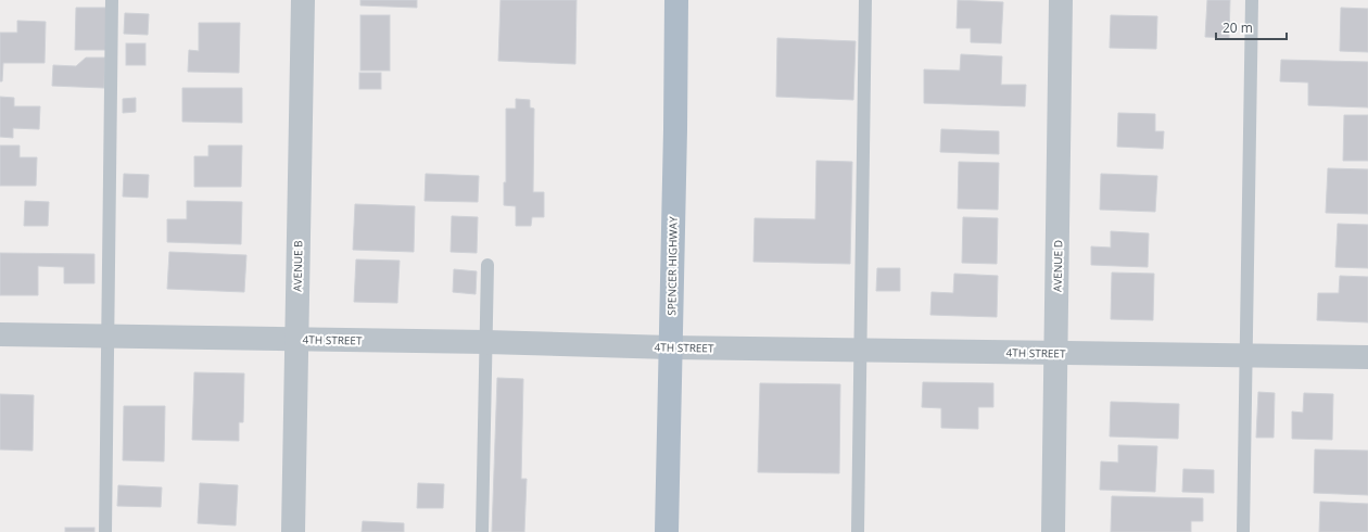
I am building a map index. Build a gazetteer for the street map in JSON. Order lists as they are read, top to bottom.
{
  "streets": {
    "main road": ["SPENCER HIGHWAY"],
    "street": ["AVENUE B", "AVENUE D", "4TH STREET"]
  },
  "crossings": [
    ["AVENUE B", "4TH STREET"],
    ["SPENCER HIGHWAY", "4TH STREET"],
    ["AVENUE D", "4TH STREET"]
  ],
  "scale_bar": "20 m"
}
